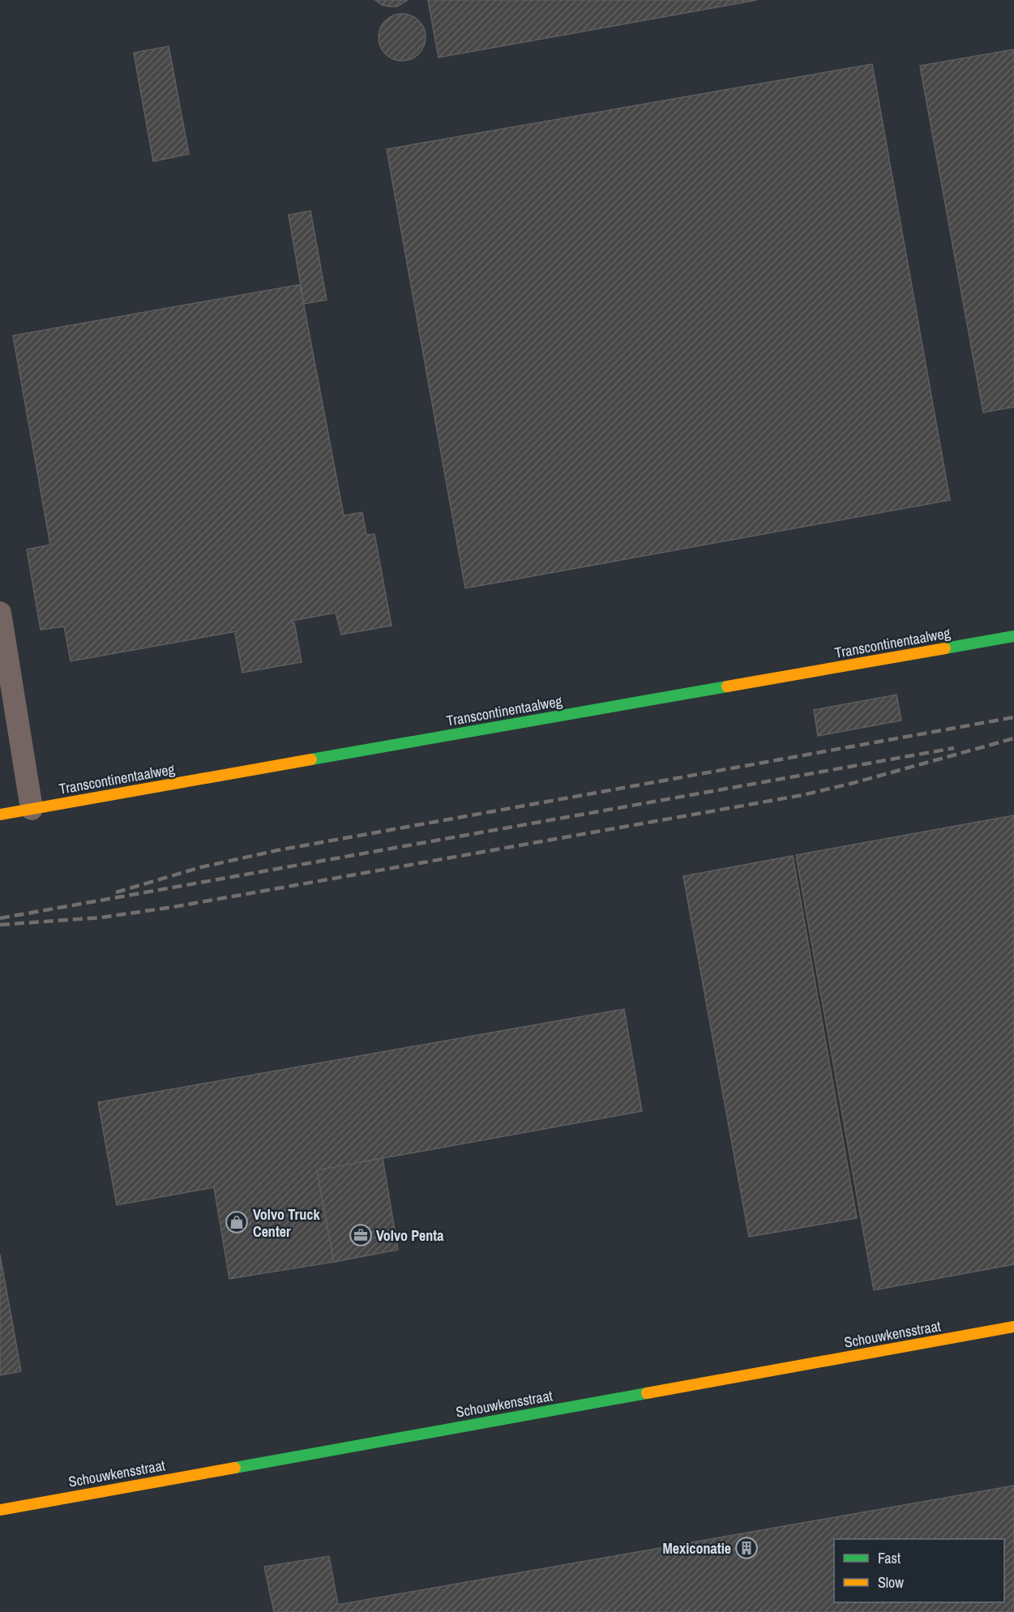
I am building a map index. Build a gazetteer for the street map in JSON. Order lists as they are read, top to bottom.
{
  "streets": {
    "street": ["Transcontinentaalweg", "Schouwkensstraat"]
  },
  "places": {
    "shop": ["Volvo Truck Center"],
    "office": ["Volvo Penta"],
    "building": ["Mexiconatie"]
  },
  "legend": ["Fast", "Slow"]
}
